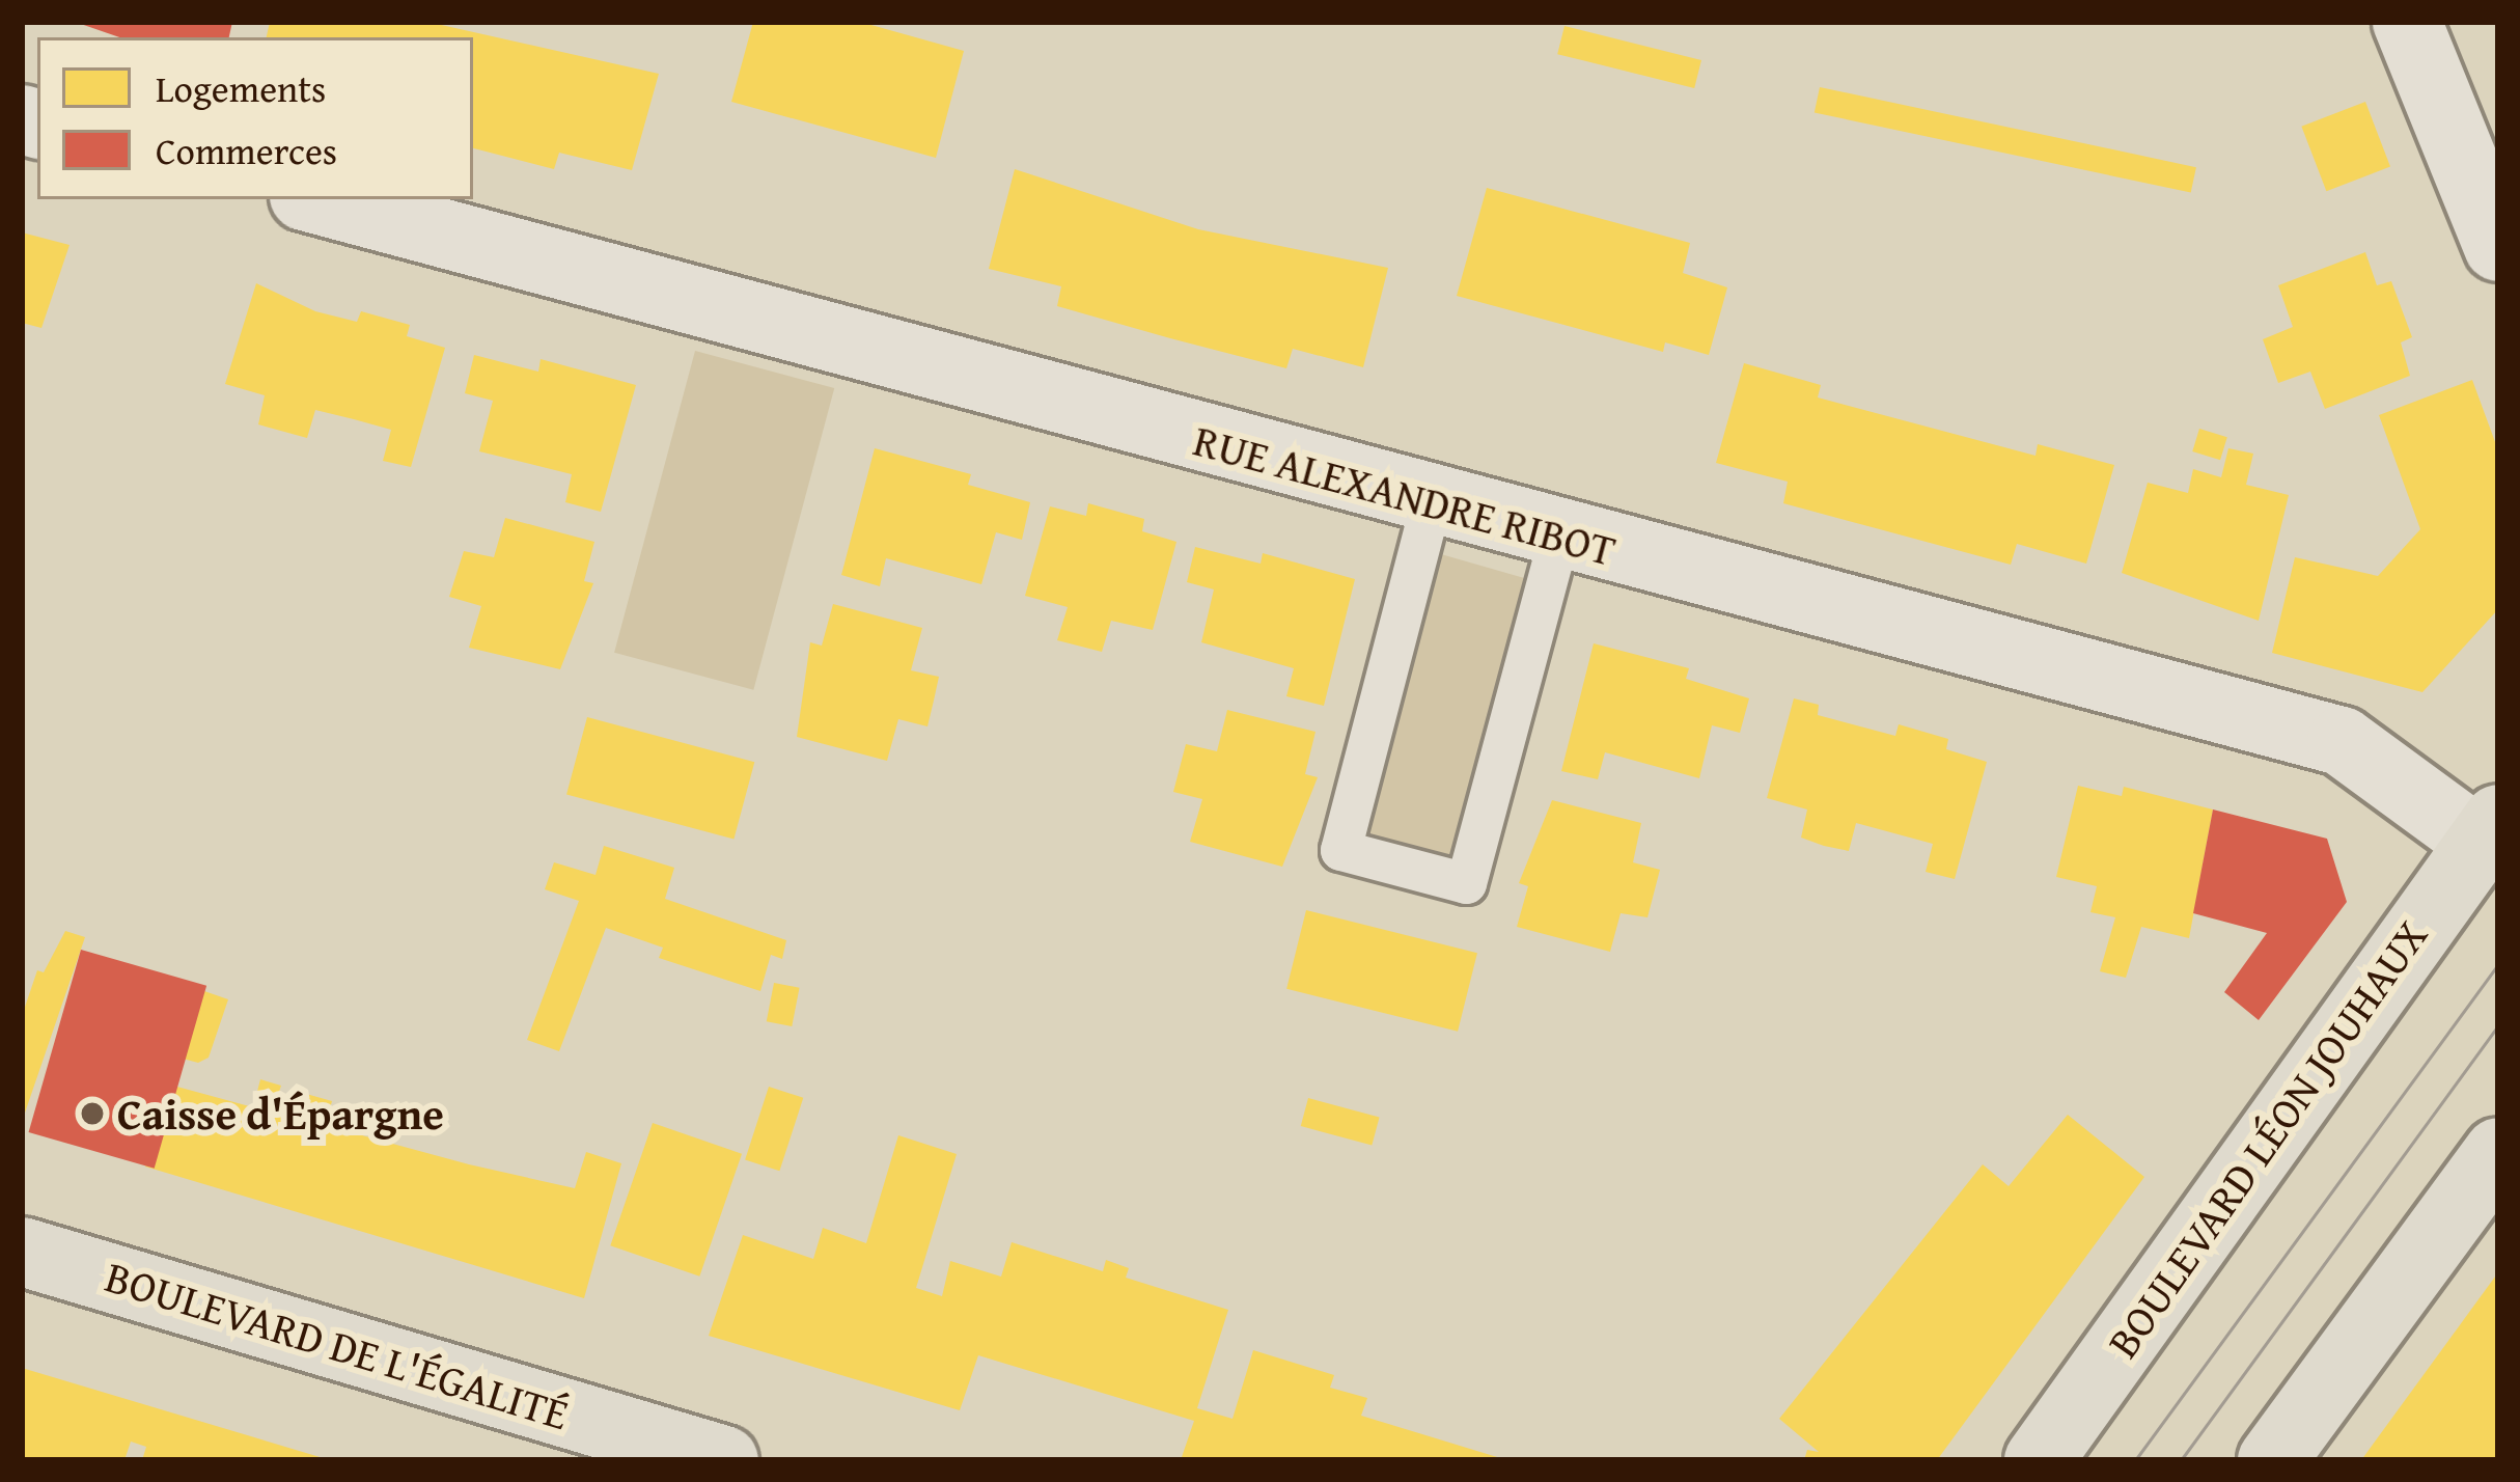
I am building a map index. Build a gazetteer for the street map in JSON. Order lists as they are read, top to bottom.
{
  "streets": {
    "main road": ["BOULEVARD LÉON JOUHAUX", "BOULEVARD DE L'ÉGALITÉ"],
    "street": ["RUE ALEXANDRE RIBOT"]
  },
  "crossings": [
    ["RUE ALEXANDRE RIBOT", "BOULEVARD LÉON JOUHAUX"]
  ],
  "places": ["Caisse d'Épargne"],
  "legend": ["Logements", "Commerces"]
}
